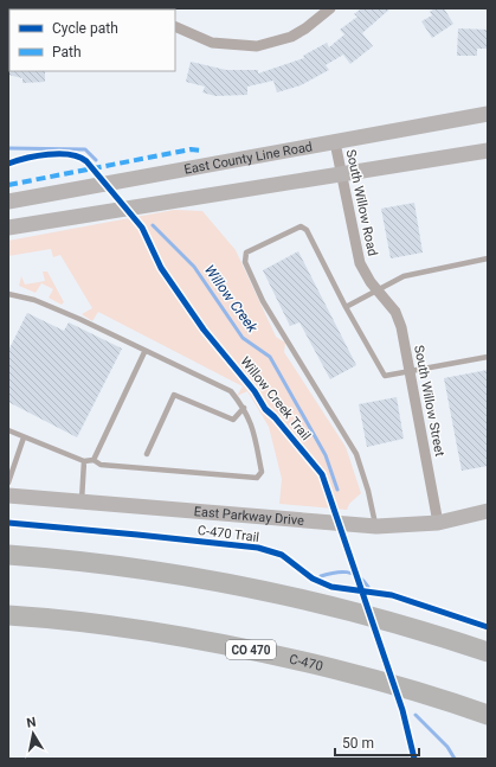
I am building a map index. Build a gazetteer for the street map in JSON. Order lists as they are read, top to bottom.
{
  "streets": {
    "highway": ["CO 470", "C-470"],
    "main road": ["East County Line Road", "East Parkway Drive"],
    "street": ["South Willow Road", "South Willow Street"],
    "cycle path": ["Willow Creek Trail", "C-470 Trail"]
  },
  "crossings": [
    ["East County Line Road", "South Willow Road"],
    ["South Willow Road", "South Willow Street"],
    ["South Willow Street", "East Parkway Drive"]
  ],
  "water": ["Willow Creek"],
  "legend": ["Cycle path", "Path"],
  "scale_bar": "50 m",
  "north": "top"
}
